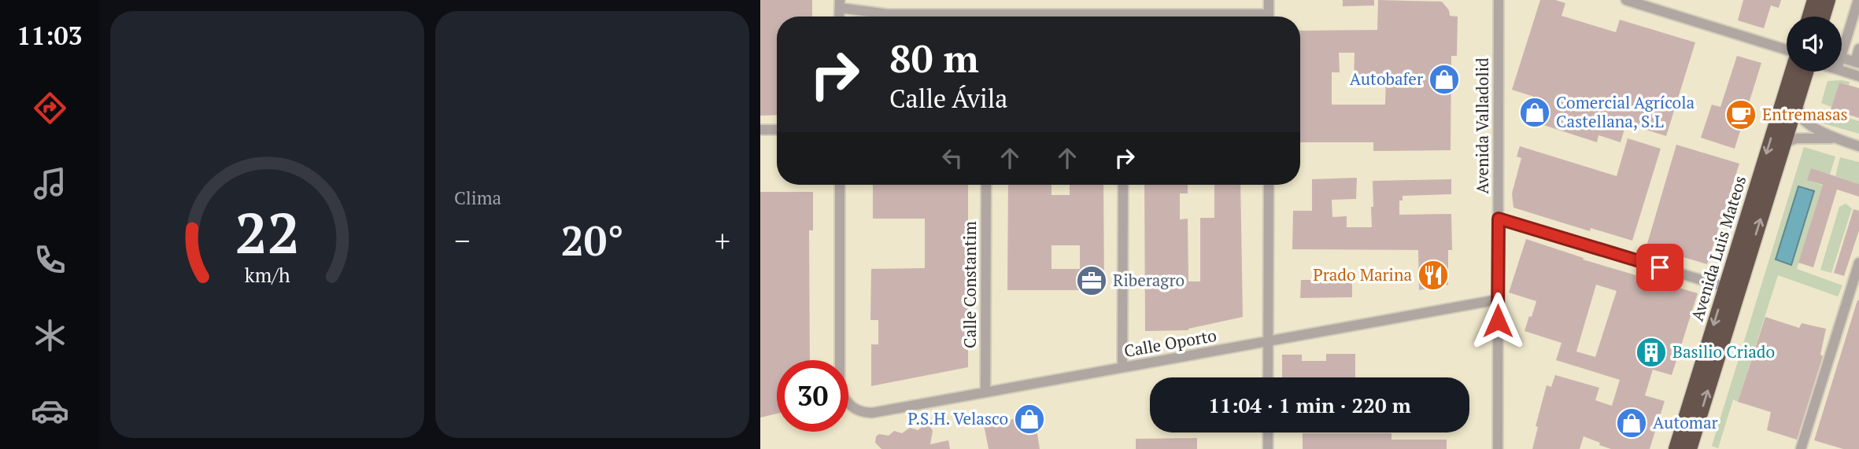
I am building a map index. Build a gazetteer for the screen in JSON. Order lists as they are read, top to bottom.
{
  "streets": {
    "highway": ["Avenida Luis Mateos"],
    "street": ["Avenida Valladolid", "Calle Constantim", "Calle Oporto"]
  },
  "crossings": [
    ["Avenida Valladolid", "Calle Oporto"],
    ["Calle Constantim", "Calle Oporto"]
  ],
  "places": {
    "shop": [
      "Autobafer",
      "Comercial Agrícola Castellana, S.L",
      "P.S.H. Velasco",
      "Automar"
    ],
    "cafe": ["Entremasas"],
    "restaurant": ["Prado Marina"],
    "office": ["Riberagro"],
    "building": ["Basilio Criado"]
  },
  "page": {
    "tabs": "11:03",
    "tile": "Clima",
    "turn": ["80 m", "Calle Ávila"],
    "heat": ["−", "20°", "+"],
    "limit": "30",
    "trip": "11:04 · 1 min · 220 m",
    "gauge": ["22", "km/h"]
  }
}
